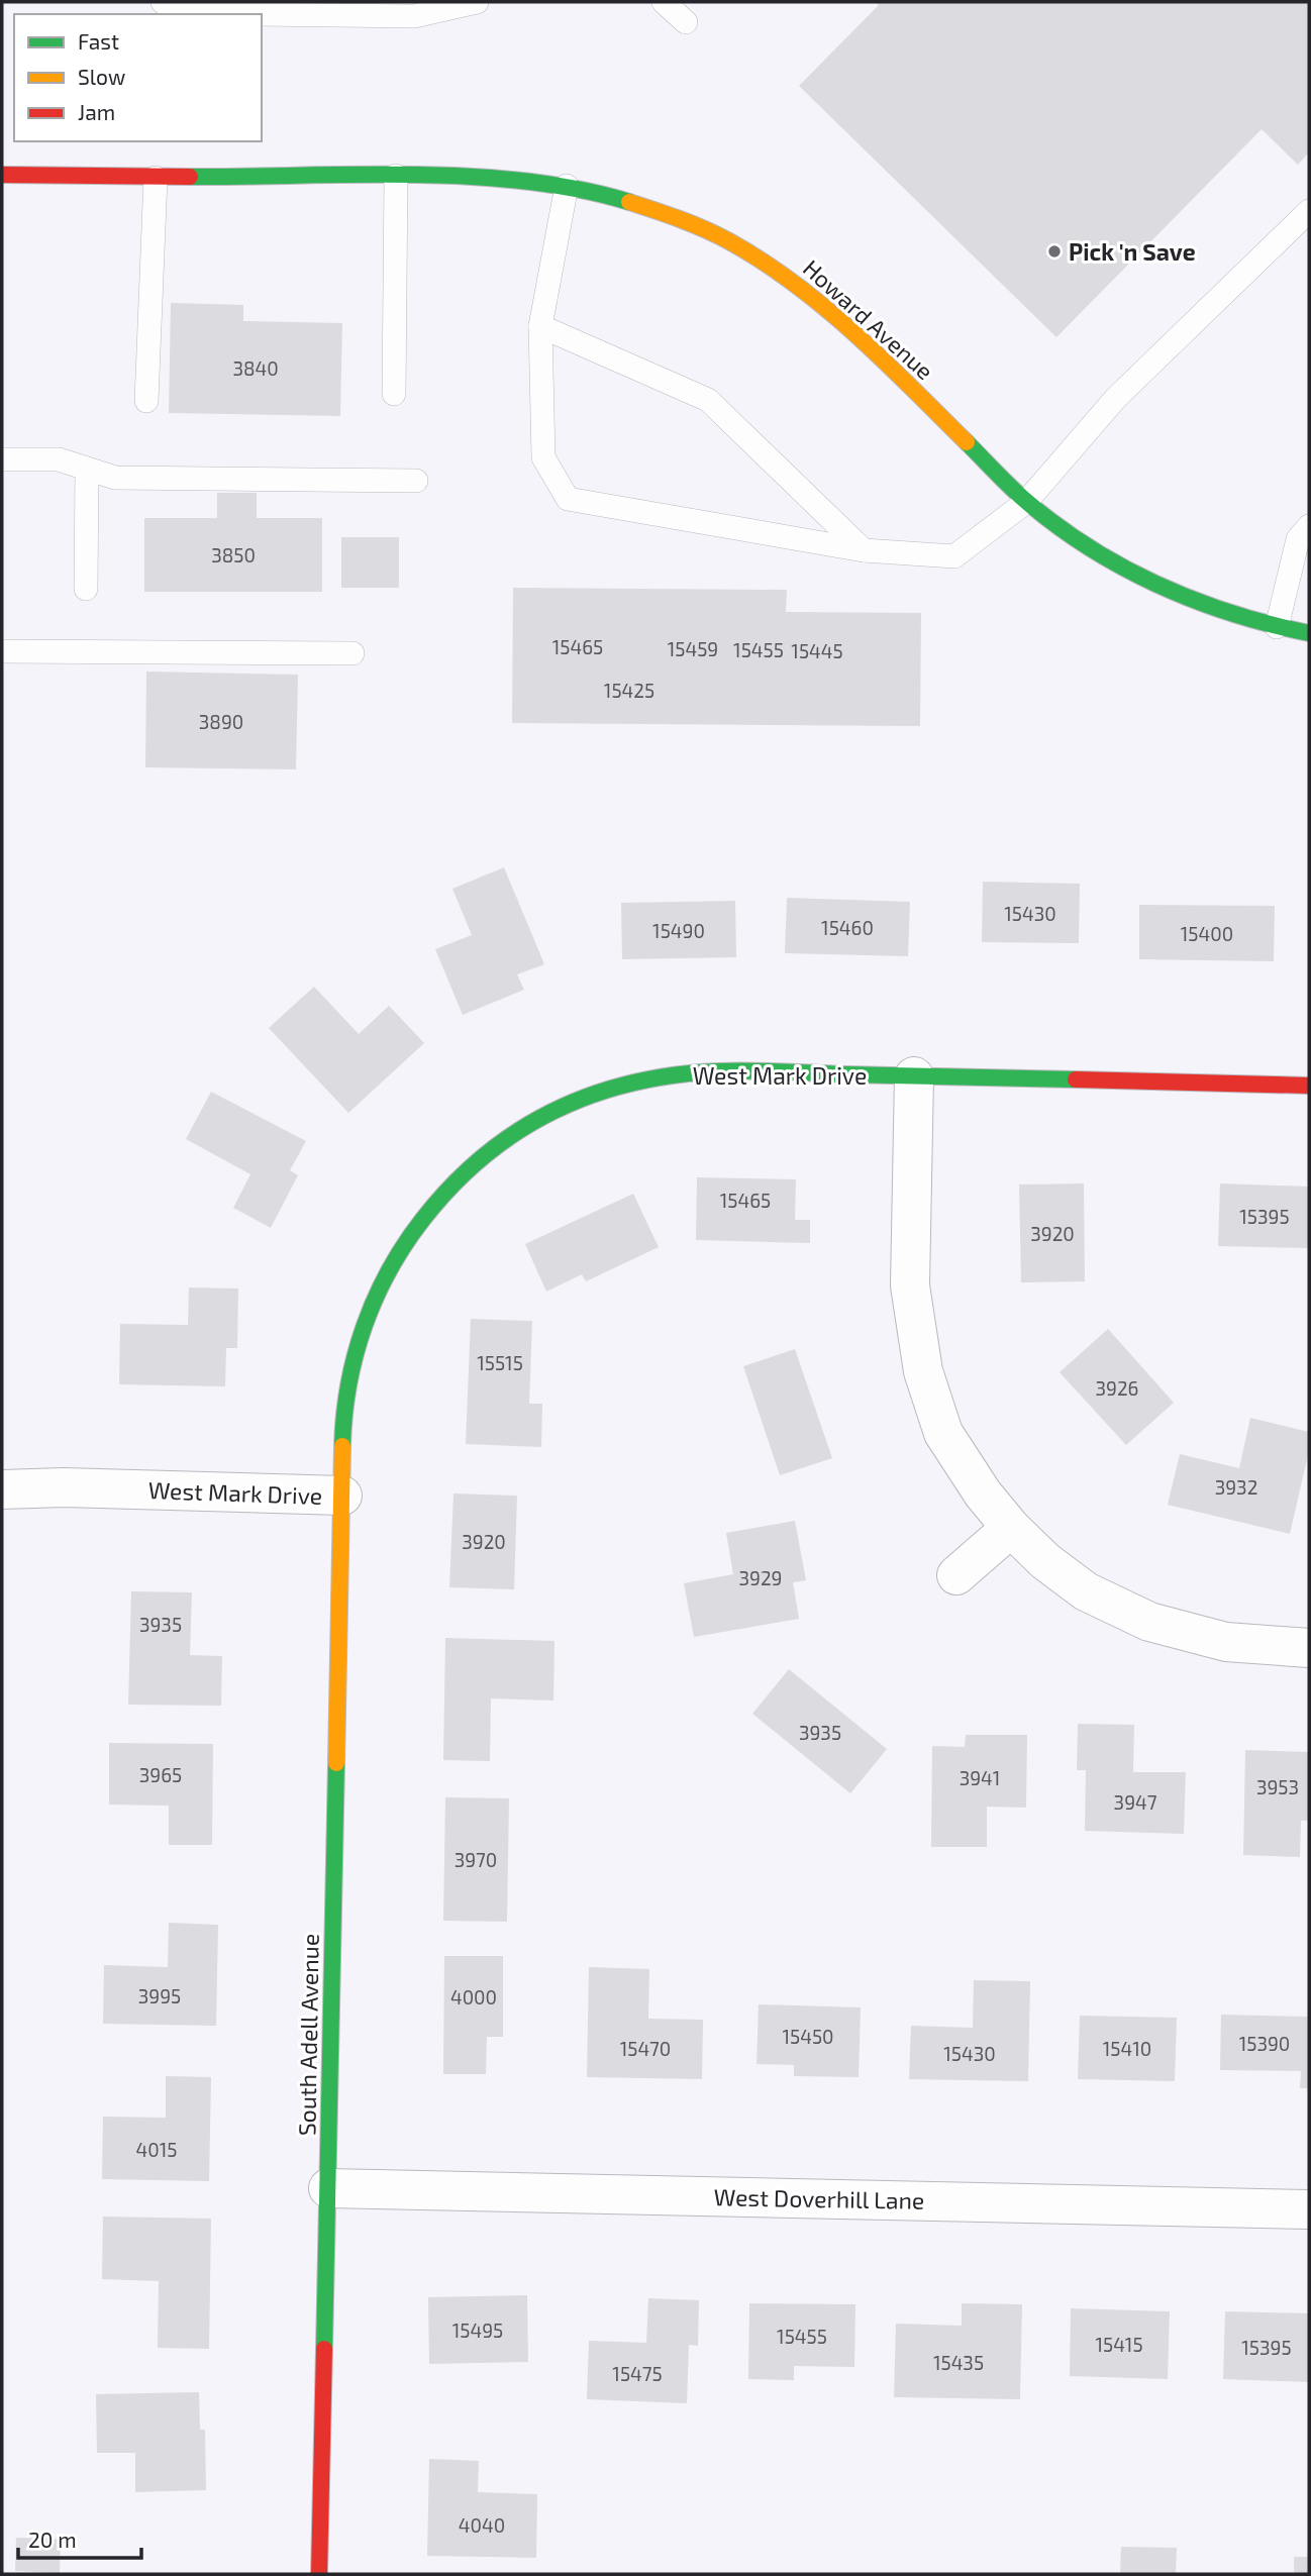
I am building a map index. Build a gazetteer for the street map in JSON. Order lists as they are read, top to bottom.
{
  "streets": {
    "street": [
      "Howard Avenue",
      "West Mark Drive",
      "South Adell Avenue",
      "West Doverhill Lane"
    ]
  },
  "crossings": [
    ["West Mark Drive", "South Adell Avenue"],
    ["South Adell Avenue", "West Doverhill Lane"]
  ],
  "places": ["Pick 'n Save"],
  "house_numbers": [
    "3840",
    "3850",
    "15465",
    "15459",
    "15455",
    "15445",
    "15425",
    "3890",
    "15430",
    "15460",
    "15490",
    "15400",
    "15465",
    "15395",
    "3920",
    "15515",
    "3926",
    "3932",
    "3920",
    "3929",
    "3935",
    "3935",
    "3965",
    "3941",
    "3953",
    "3947",
    "3970",
    "3995",
    "4000",
    "15450",
    "15390",
    "15470",
    "15410",
    "15430",
    "4015",
    "15495",
    "15455",
    "15415",
    "15395",
    "15435",
    "15475",
    "4040"
  ],
  "legend": ["Fast", "Slow", "Jam"],
  "scale_bar": "20 m"
}
